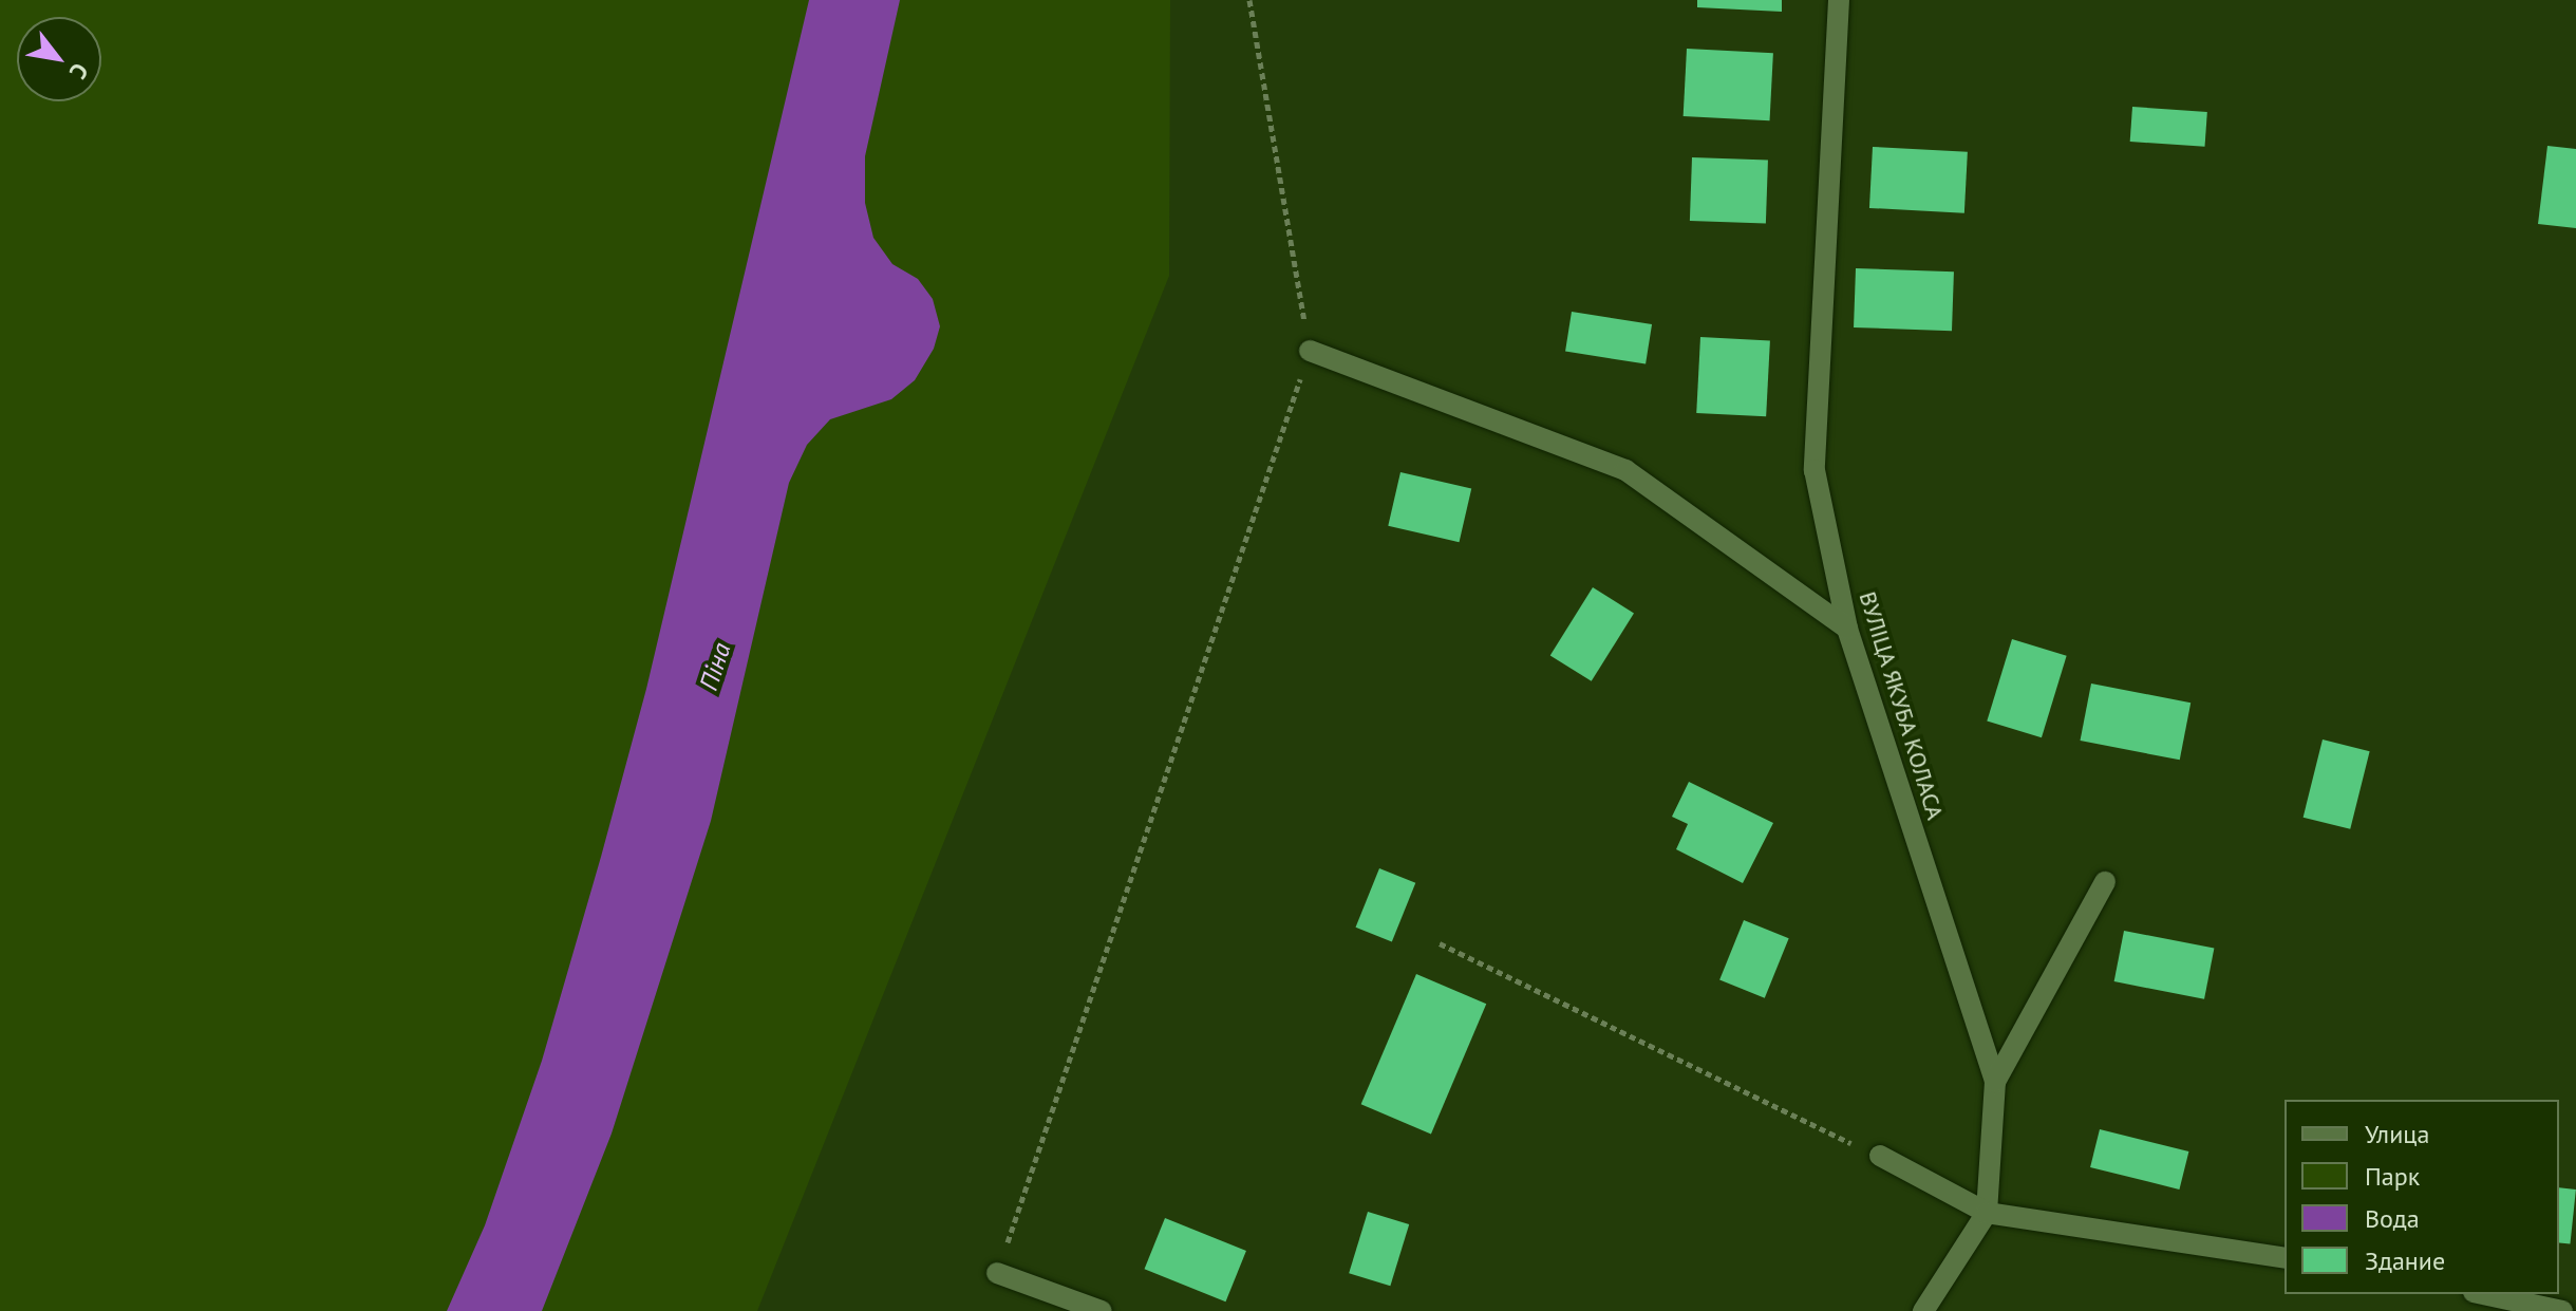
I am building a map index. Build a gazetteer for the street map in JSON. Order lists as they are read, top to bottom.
{
  "streets": {
    "street": ["ВУЛІЦА ЯКУБА КОЛАСА"]
  },
  "water": ["Піна"],
  "legend": [
    "Улица",
    "Парк",
    "Вода",
    "Здание"
  ],
  "north": "bottom right"
}
